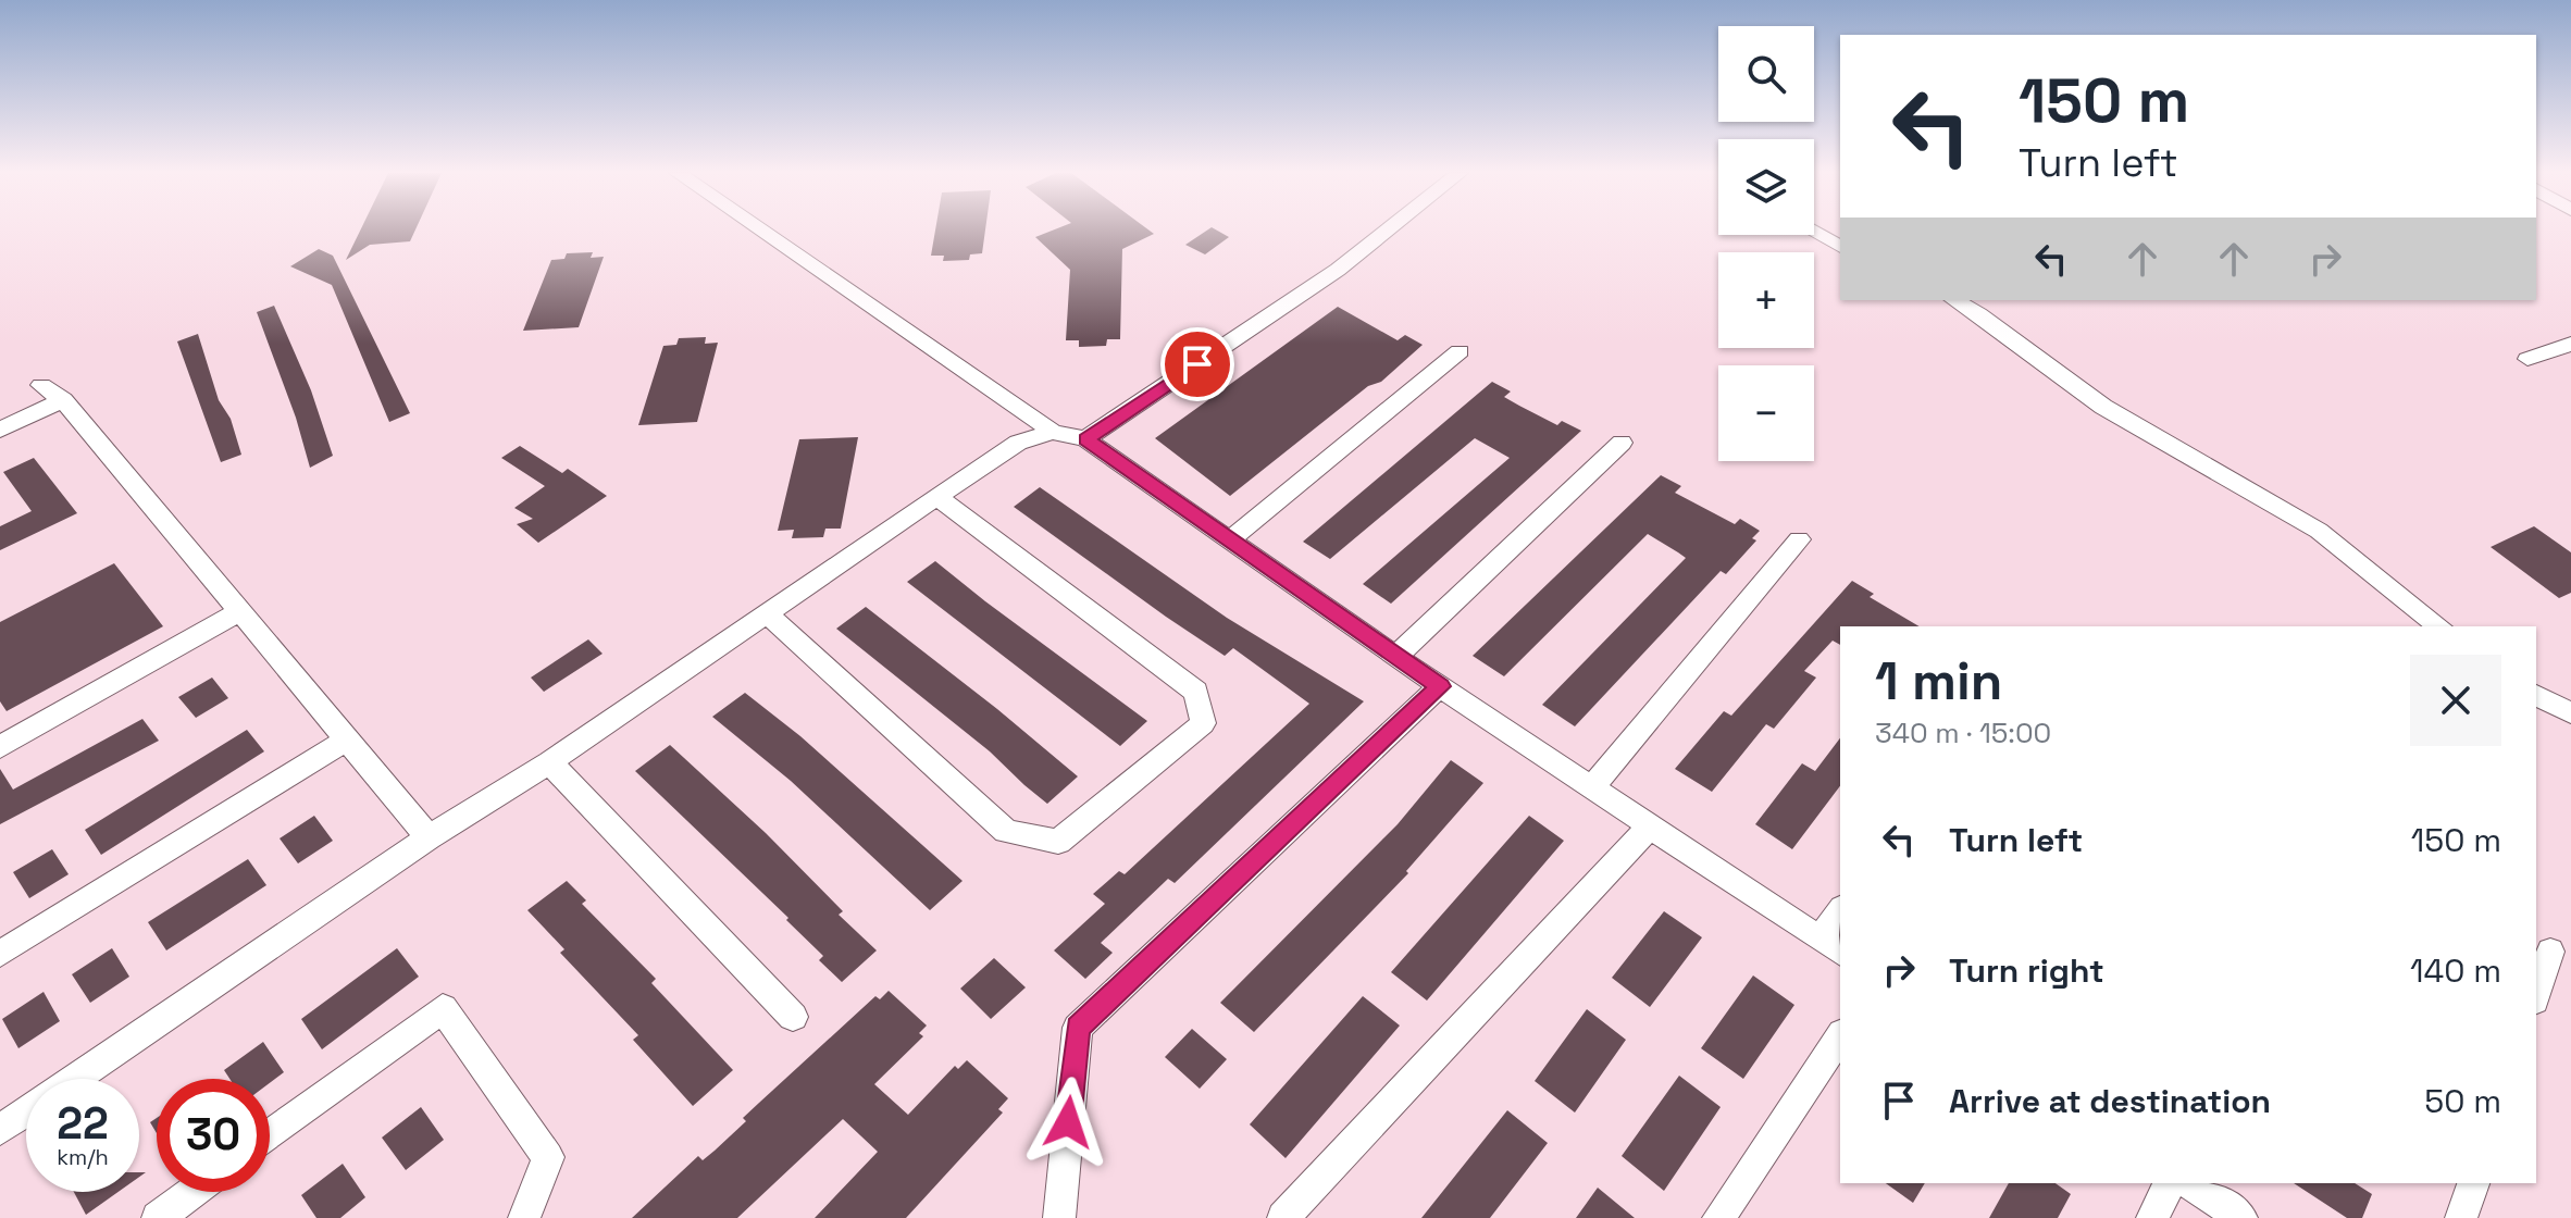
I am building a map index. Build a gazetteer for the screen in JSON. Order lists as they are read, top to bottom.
{
  "page": {
    "map_buttons": ["+", "−"],
    "turn": ["150 m", "Turn left"],
    "heading": ["1 min", "340 m · 15:00"],
    "list": [
      {
        "name": "Turn left",
        "value": "150 m"
      },
      {
        "name": "Turn right",
        "value": "140 m"
      },
      {
        "name": "Arrive at destination",
        "value": "50 m"
      }
    ],
    "speed": "22 km/h",
    "limit": "30"
  }
}
